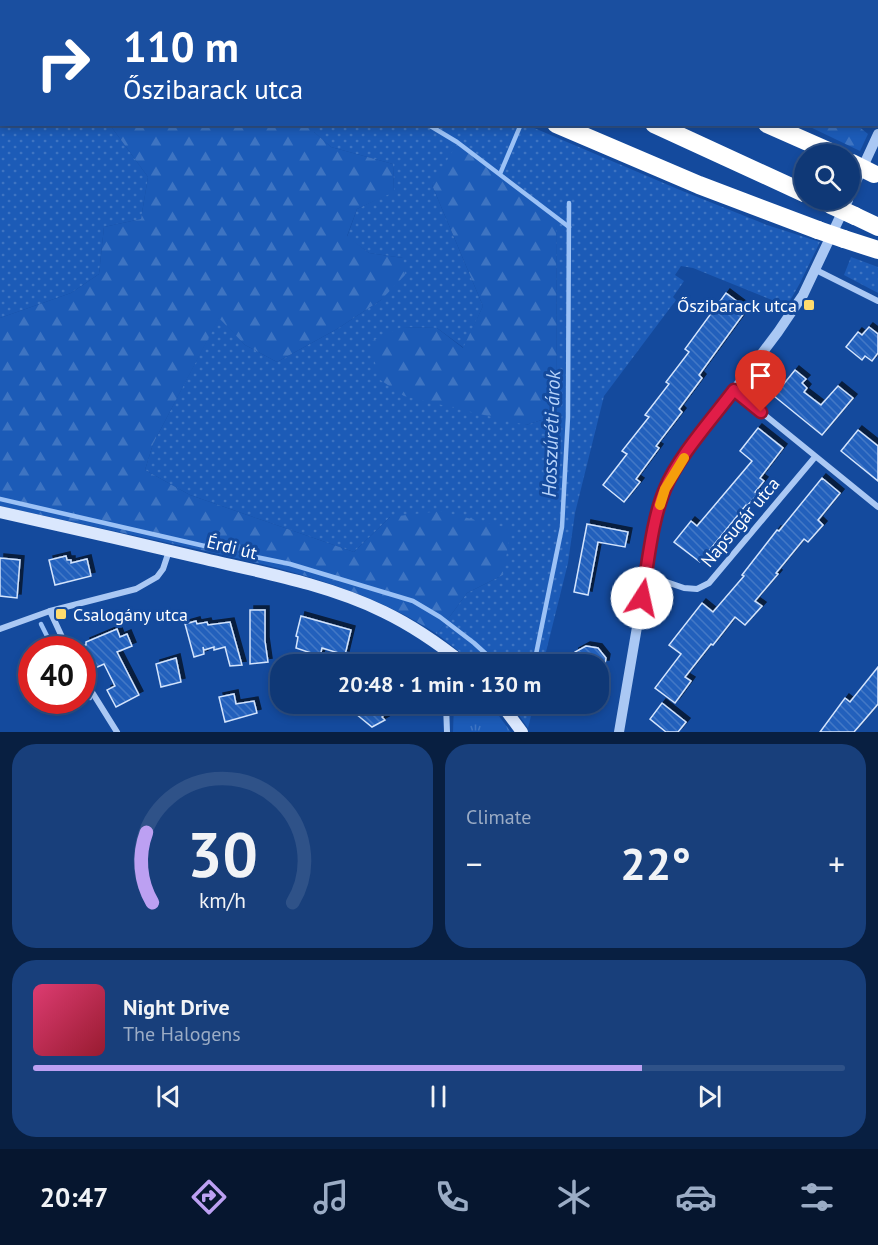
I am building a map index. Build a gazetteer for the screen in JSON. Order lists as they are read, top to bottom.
{
  "streets": {
    "main road": ["Érdi út"],
    "street": ["Napsugár utca"]
  },
  "water": ["Hosszúréti-árok"],
  "places": {
    "transit": ["Őszibarack utca", "Csalogány utca"]
  },
  "page": {
    "turn": ["110 m", "Őszibarack utca"],
    "limit": "40",
    "trip": "20:48 · 1 min · 130 m",
    "tile": "Climate",
    "heat": ["−", "22°", "+"],
    "song": ["Night Drive", "The Halogens"],
    "tabs": "20:47",
    "gauge": ["30", "km/h"]
  }
}
